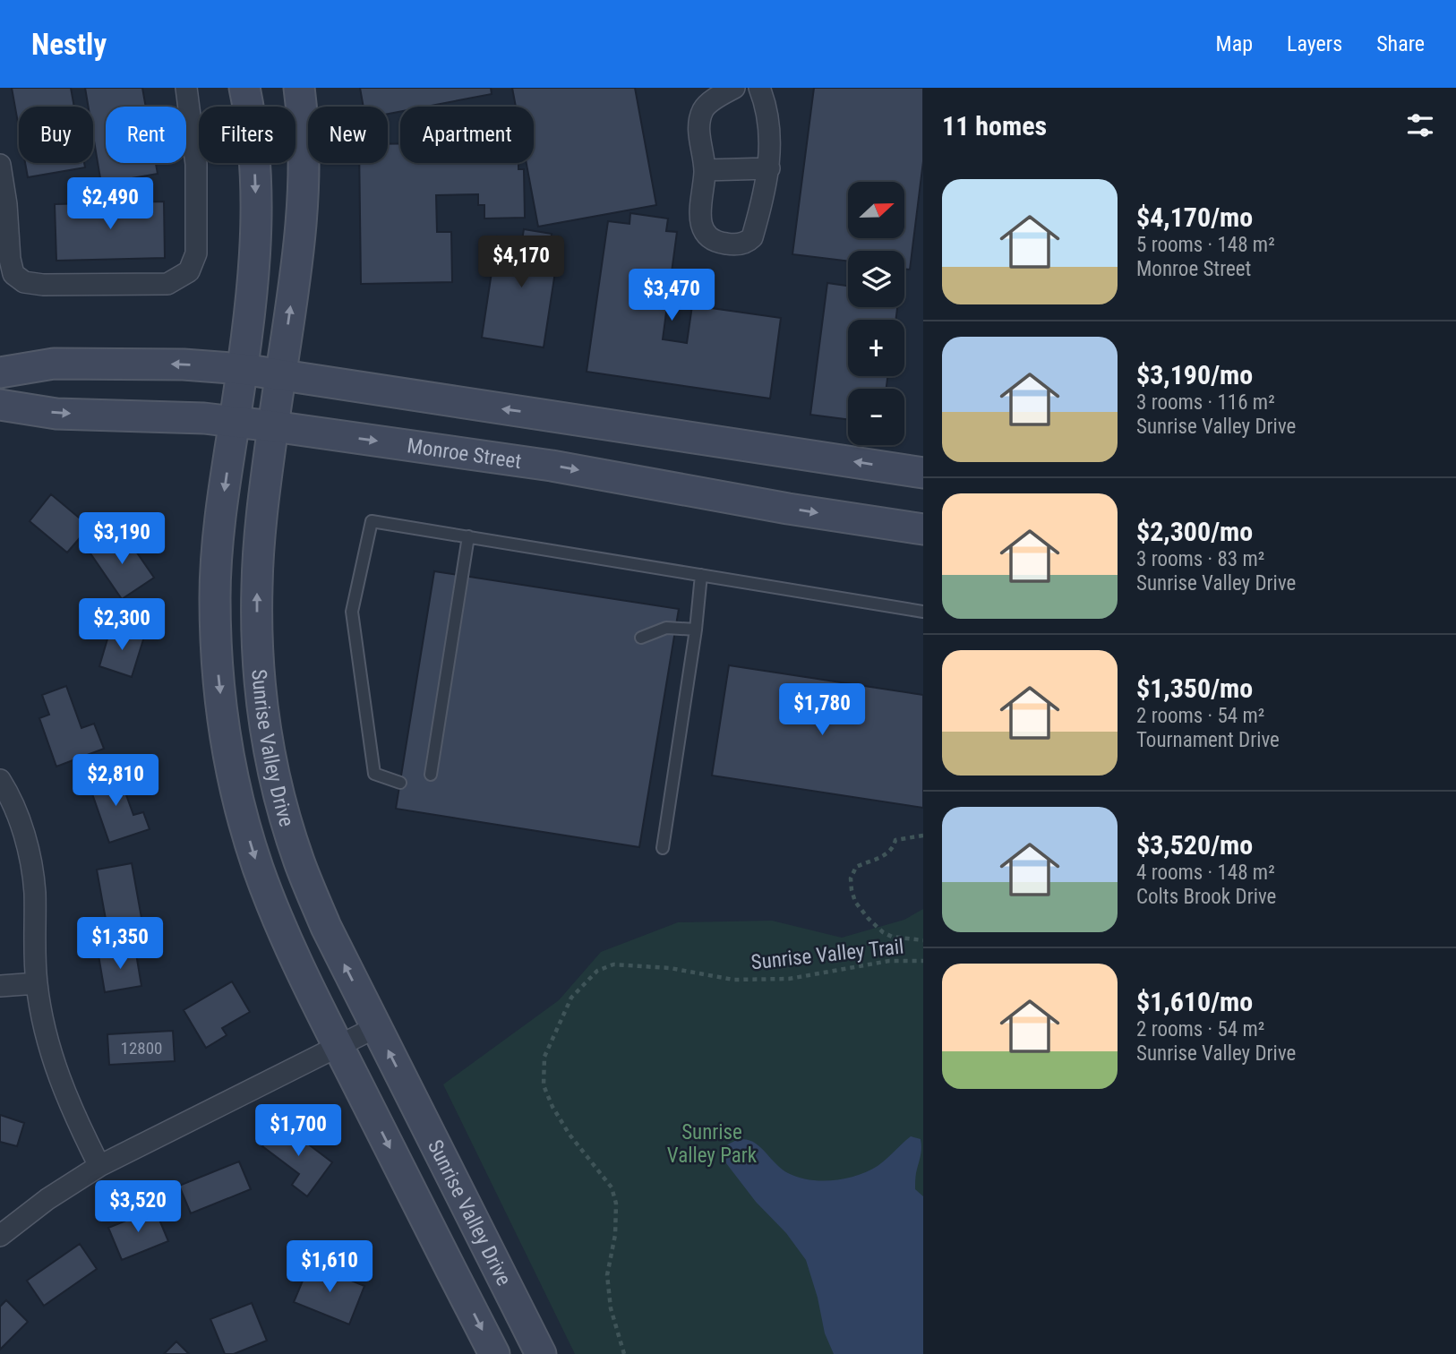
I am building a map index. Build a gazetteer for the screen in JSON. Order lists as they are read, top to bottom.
{
  "streets": {
    "main road": ["Monroe Street", "Sunrise Valley Drive"],
    "path": ["Sunrise Valley Trail"]
  },
  "crossings": [
    ["Monroe Street", "Sunrise Valley Drive"]
  ],
  "parks": ["Sunrise Valley Park"],
  "house_numbers": ["12800"],
  "north": "right",
  "page": {
    "header": "Nestly",
    "nav": ["Map", "Layers", "Share"],
    "heading": "11 homes",
    "chip": [
      "Buy",
      "Rent",
      "Filters",
      "New",
      "Apartment"
    ],
    "list": [
      {
        "name": "$4,170/mo",
        "note": "5 rooms · 148 m² · Monroe Street"
      },
      {
        "name": "$3,190/mo",
        "note": "3 rooms · 116 m² · Sunrise Valley Drive"
      },
      {
        "name": "$2,300/mo",
        "note": "3 rooms · 83 m² · Sunrise Valley Drive"
      },
      {
        "name": "$1,350/mo",
        "note": "2 rooms · 54 m² · Tournament Drive"
      },
      {
        "name": "$3,520/mo",
        "note": "4 rooms · 148 m² · Colts Brook Drive"
      },
      {
        "name": "$1,610/mo",
        "note": "2 rooms · 54 m² · Sunrise Valley Drive"
      }
    ],
    "price": [
      "$2,490",
      "$4,170",
      "$3,470",
      "$3,190",
      "$2,300",
      "$1,780",
      "$2,810",
      "$1,350",
      "$1,700",
      "$3,520",
      "$1,610"
    ],
    "map_buttons": ["+", "−"]
  }
}
